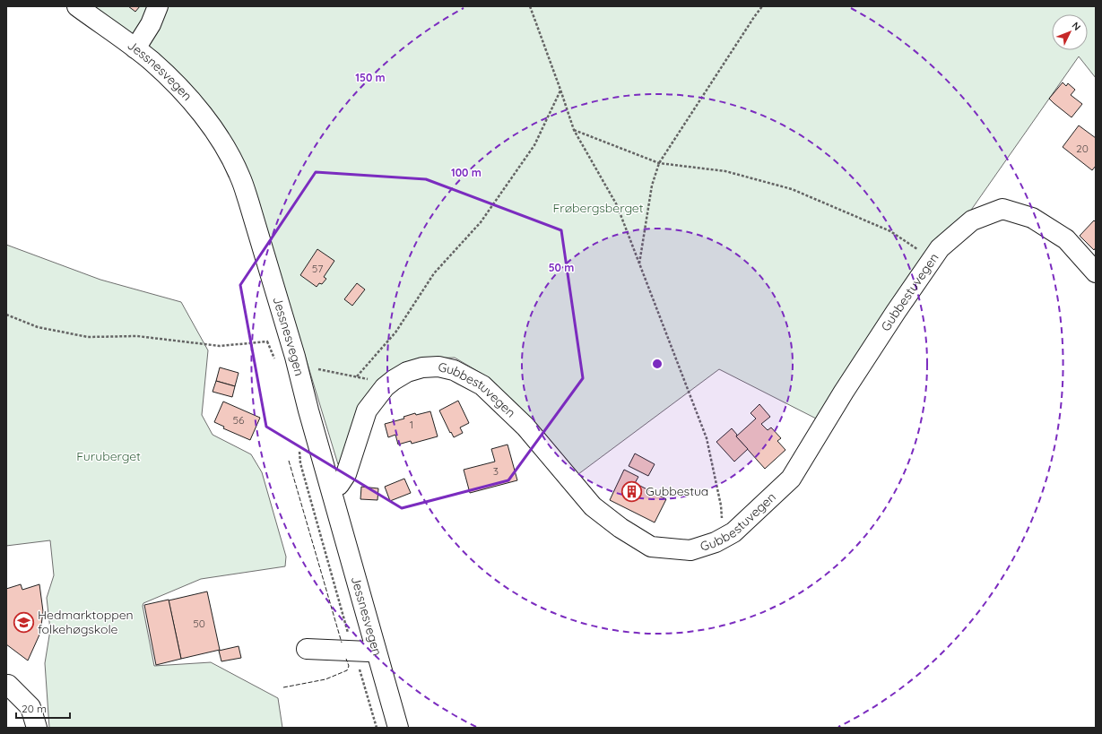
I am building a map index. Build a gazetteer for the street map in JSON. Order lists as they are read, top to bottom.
{
  "streets": {
    "street": ["Jessnesvegen", "Gubbestuvegen"]
  },
  "crossings": [
    ["Jessnesvegen", "Gubbestuvegen"]
  ],
  "parks": ["Frøbergsberget", "Furuberget"],
  "places": {
    "building": ["Gubbestua"],
    "school or university": ["Hedmarktoppen folkehøgskole"]
  },
  "house_numbers": [
    "20",
    "57",
    "56",
    "1",
    "3",
    "50"
  ],
  "scale_bar": "20 m",
  "north": "top right",
  "rings": ["150 m", "100 m", "50 m"]
}
